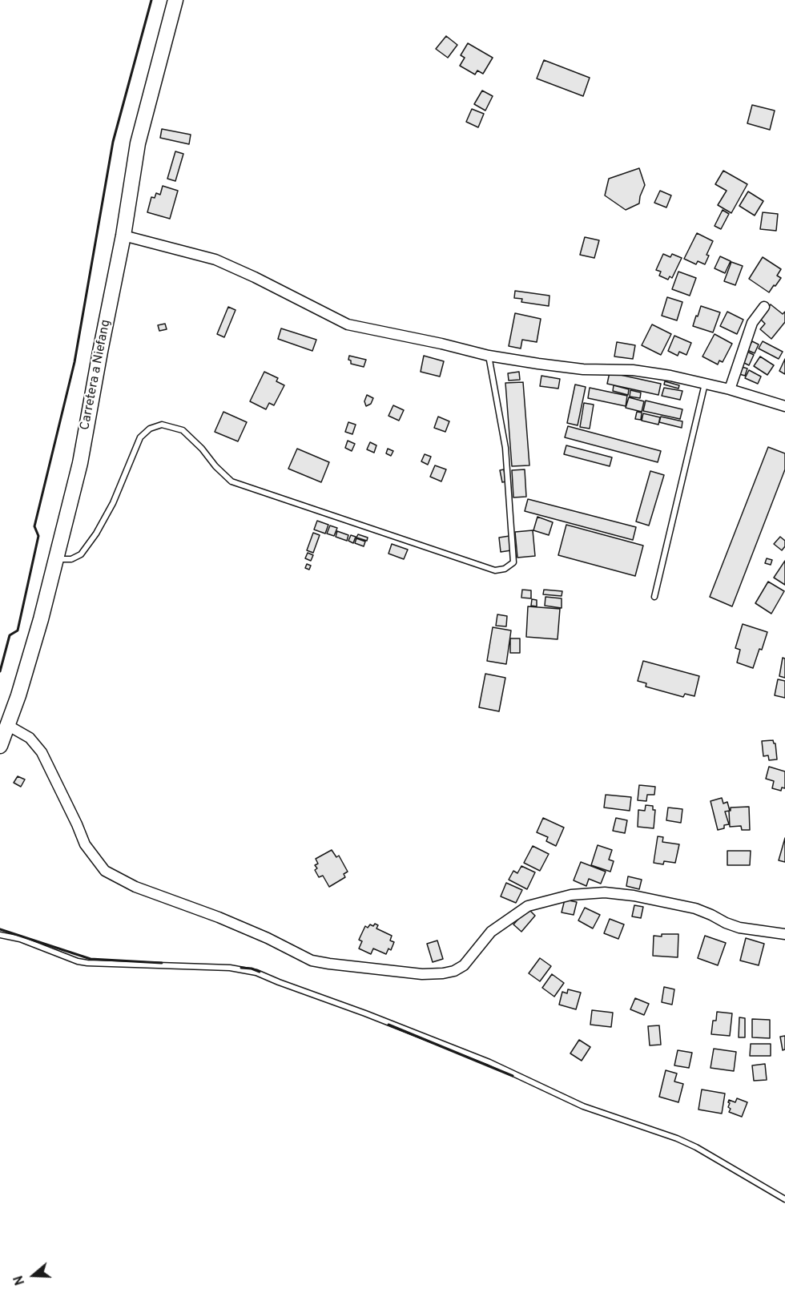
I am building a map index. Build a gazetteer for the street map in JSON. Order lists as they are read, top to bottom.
{
  "streets": {
    "main road": ["Carretera a Niefang"]
  },
  "north": "left"
}
